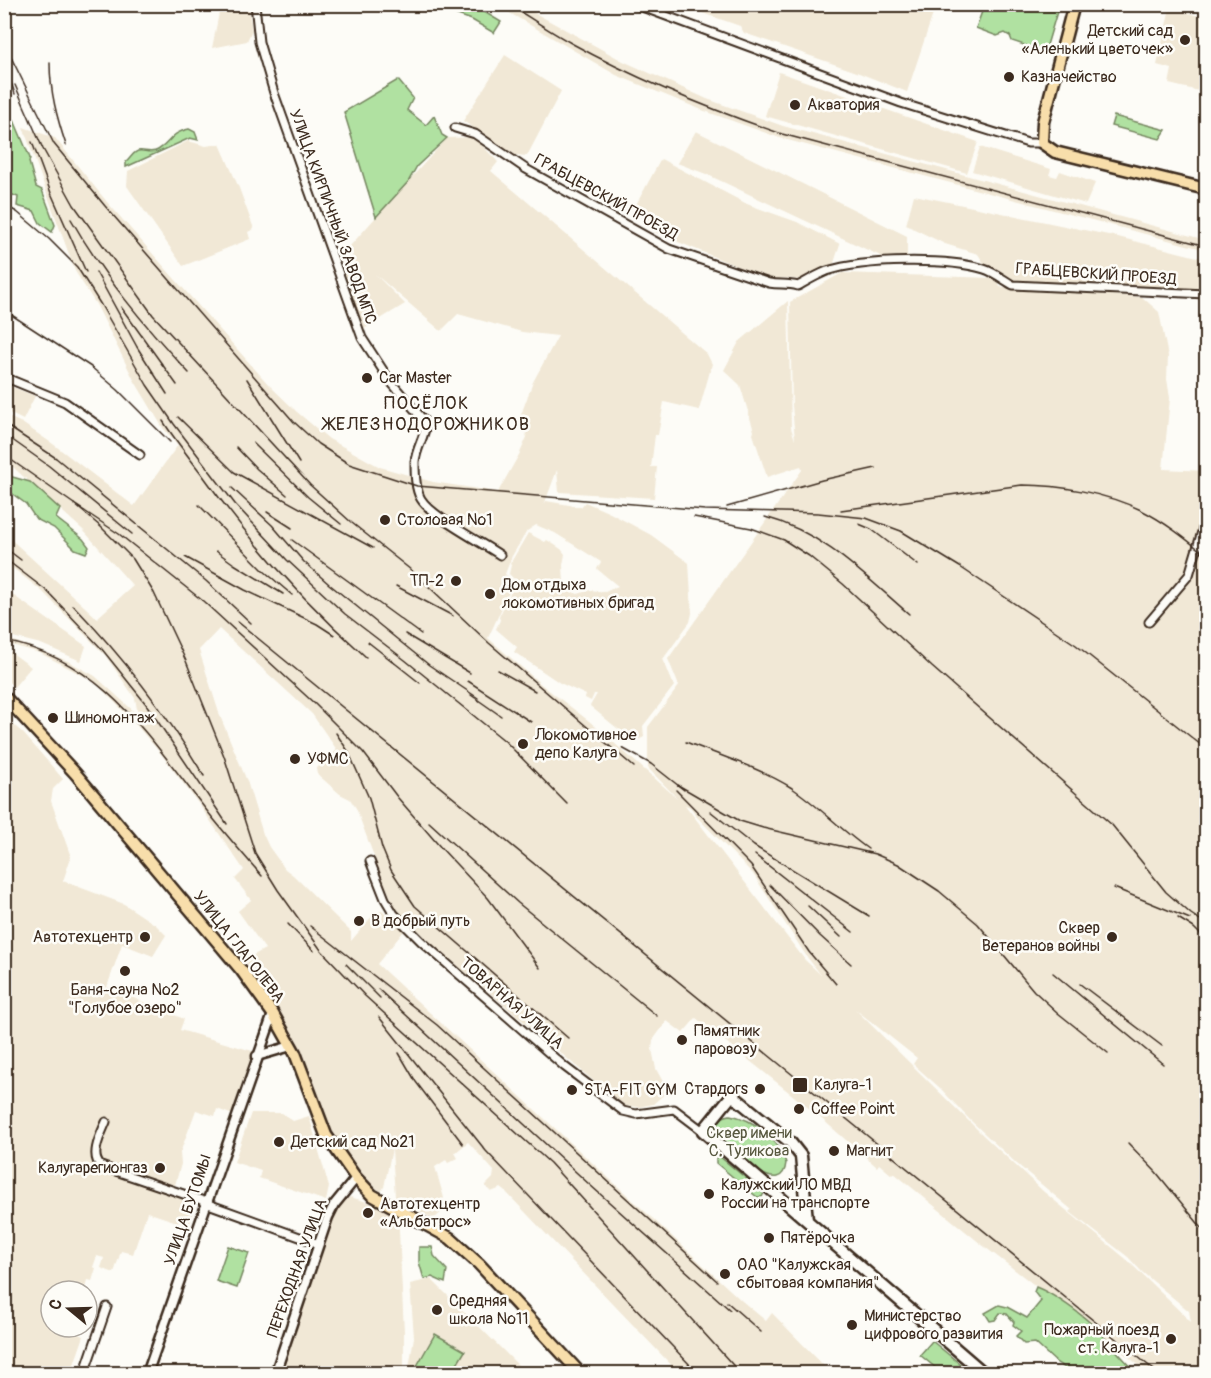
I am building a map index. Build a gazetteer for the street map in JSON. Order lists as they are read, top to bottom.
{
  "streets": {
    "main road": ["УЛИЦА ГЛАГОЛЕВА"],
    "street": [
      "ГРАБЦЕВСКИЙ ПРОЕЗД",
      "УЛИЦА КИРПИЧНЫЙ ЗАВОД МПС",
      "ТОВАРНАЯ УЛИЦА",
      "УЛИЦА БУТОМЫ",
      "ПЕРЕХОДНАЯ УЛИЦА"
    ]
  },
  "crossings": [
    ["УЛИЦА ГЛАГОЛЕВА", "УЛИЦА БУТОМЫ"],
    ["УЛИЦА ГЛАГОЛЕВА", "ПЕРЕХОДНАЯ УЛИЦА"]
  ],
  "districts": ["ПОСЁЛОК ЖЕЛЕЗНОДОРОЖНИКОВ"],
  "parks": ["Сквер имени С. Туликова"],
  "places": {
    "other": [
      "Детский сад «Аленький цветочек»",
      "Казначейство",
      "Акватория",
      "Car Master",
      "Столовая №1",
      "ТП-2",
      "Дом отдыха локомотивных бригад",
      "Шиномонтаж",
      "Локомотивное депо Калуга",
      "УФМС",
      "В добрый путь",
      "Автотехцентр",
      "Сквер Ветеранов войны",
      "Баня-сауна №2 \"Голубое озеро\"",
      "Памятник паровозу",
      "Стардогs",
      "STA-FIT GYM",
      "Coffee Point",
      "Детский сад №21",
      "Магнит",
      "Калугарегионгаз",
      "Калужский ЛО МВД России на транспорте",
      "Автотехцентр «Альбатрос»",
      "Пятёрочка",
      "ОАО \"Калужская сбытовая компания\"",
      "Средняя школа №11",
      "Министерство цифрового развития",
      "Пожарный поезд ст. Калуга-1"
    ],
    "transit": ["Калуга-1"]
  },
  "north": "left"
}
